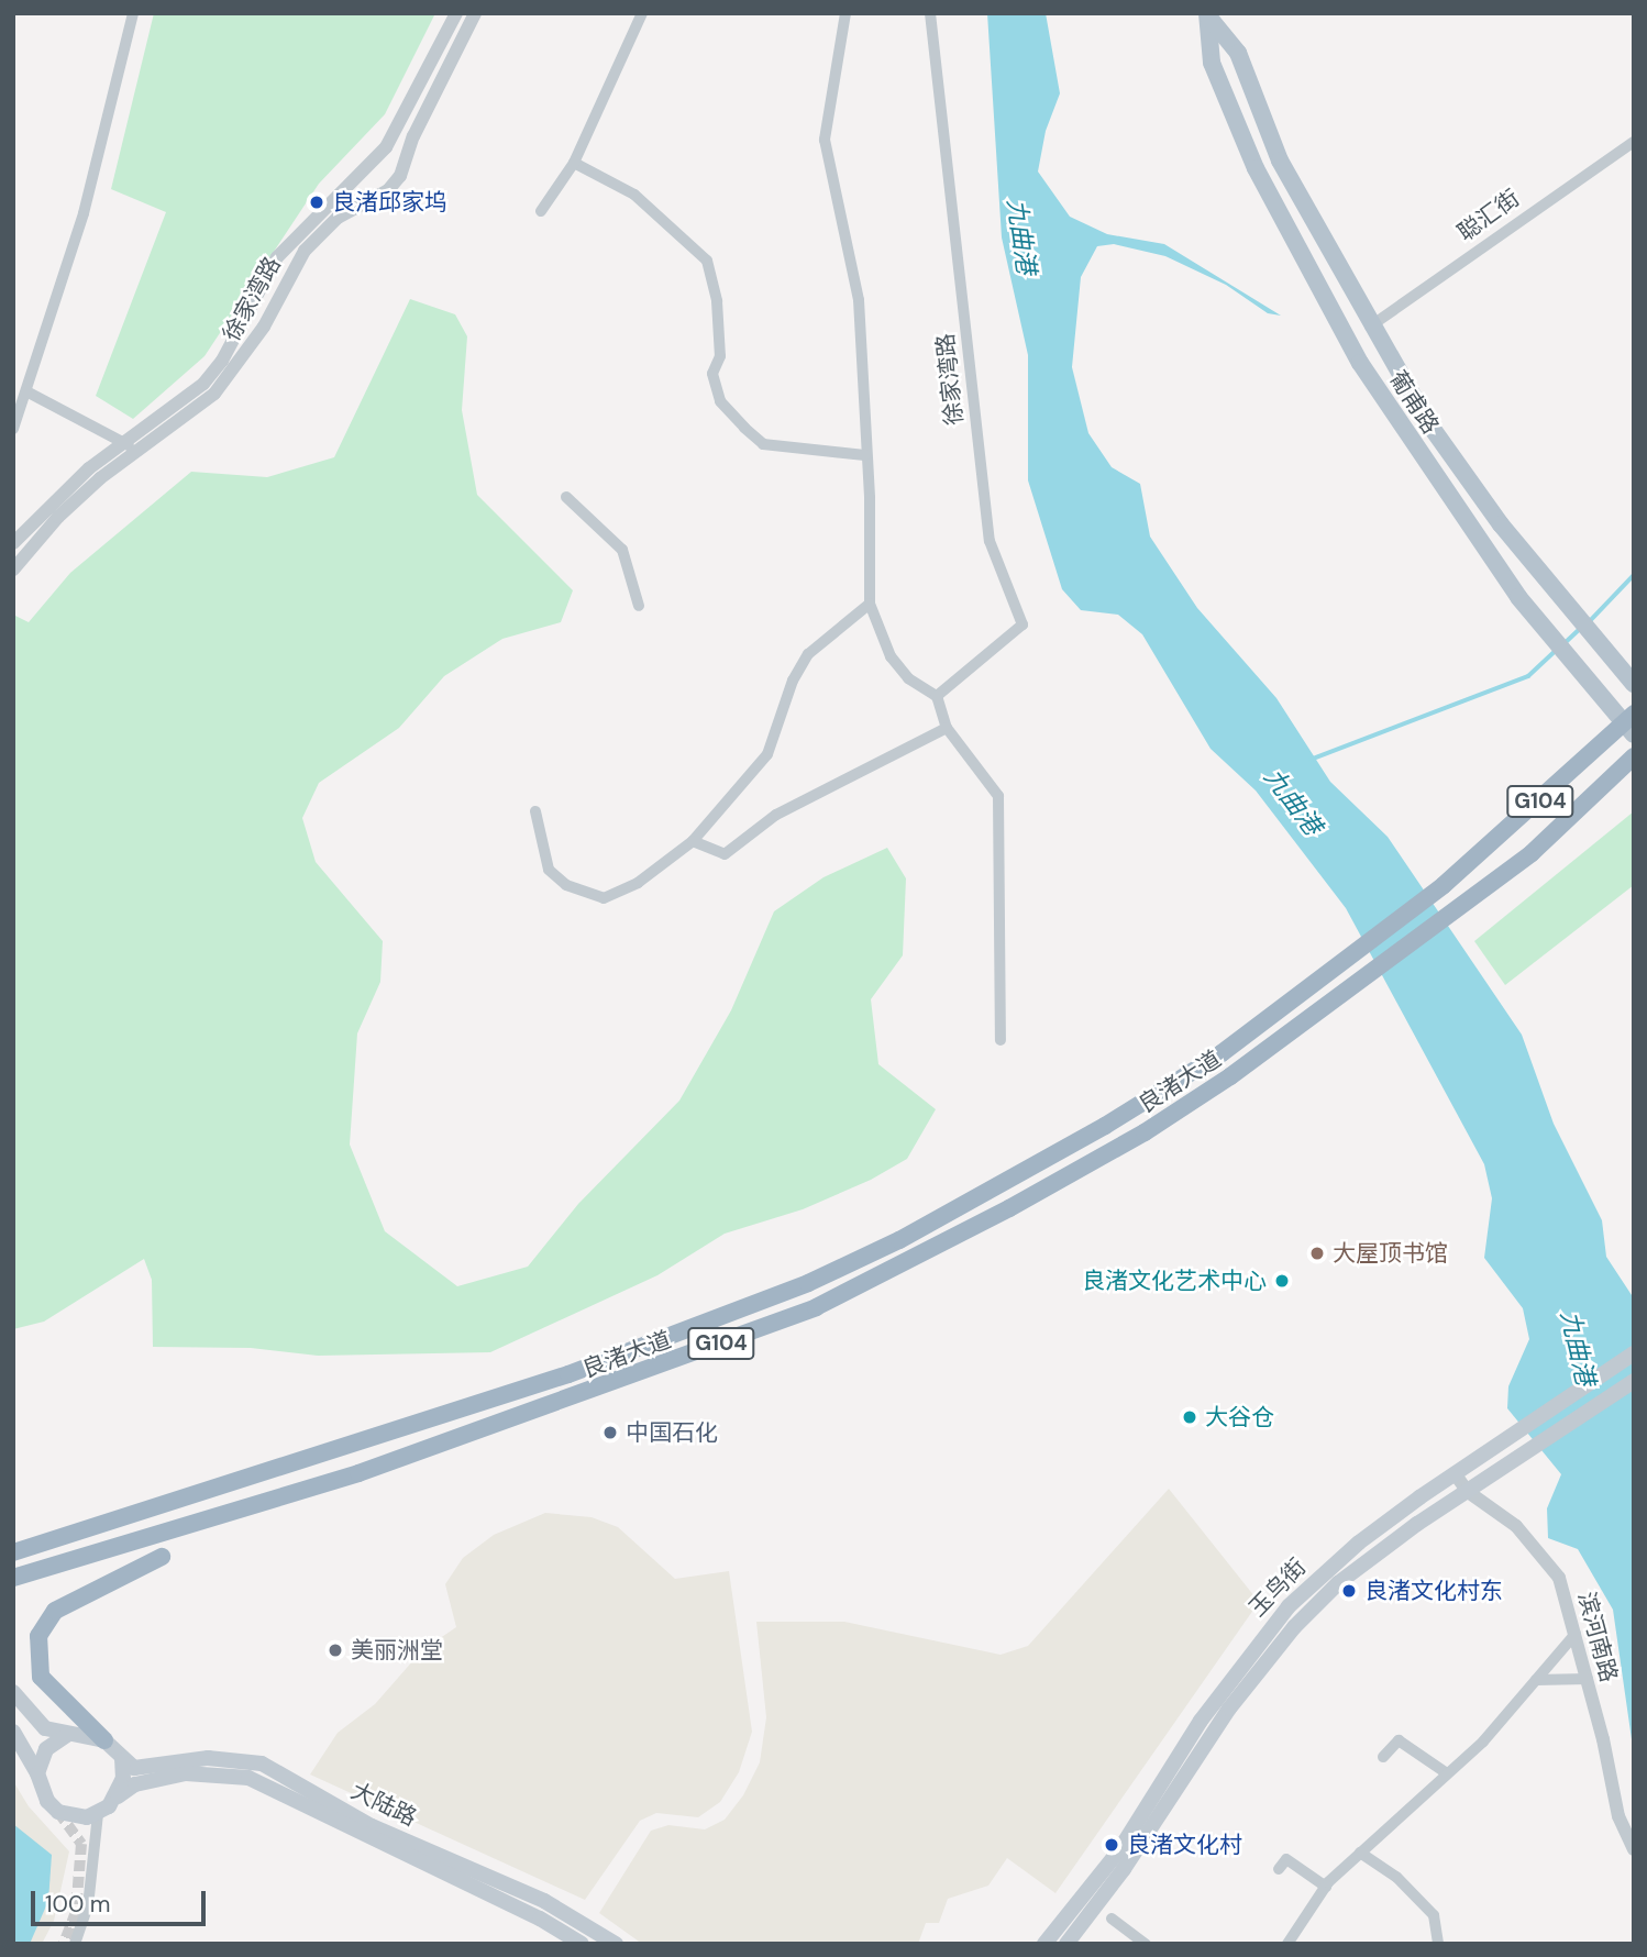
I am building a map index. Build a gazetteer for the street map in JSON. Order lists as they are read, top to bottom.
{
  "streets": {
    "highway": ["G104", "良渚大道"],
    "main road": ["葡甫路", "玉鸟街", "大陆路"],
    "street": ["聪汇街", "徐家湾路", "滨河南路"]
  },
  "crossings": [
    ["聪汇街", "葡甫路"],
    ["葡甫路", "良渚大道"],
    ["玉鸟街", "滨河南路"]
  ],
  "water": ["九曲港"],
  "places": [
    "良渚邱家坞",
    "大屋顶书馆",
    "良渚文化艺术中心",
    "大谷仓",
    "中国石化",
    "良渚文化村东",
    "美丽洲堂",
    "良渚文化村"
  ],
  "scale_bar": "100 m"
}
